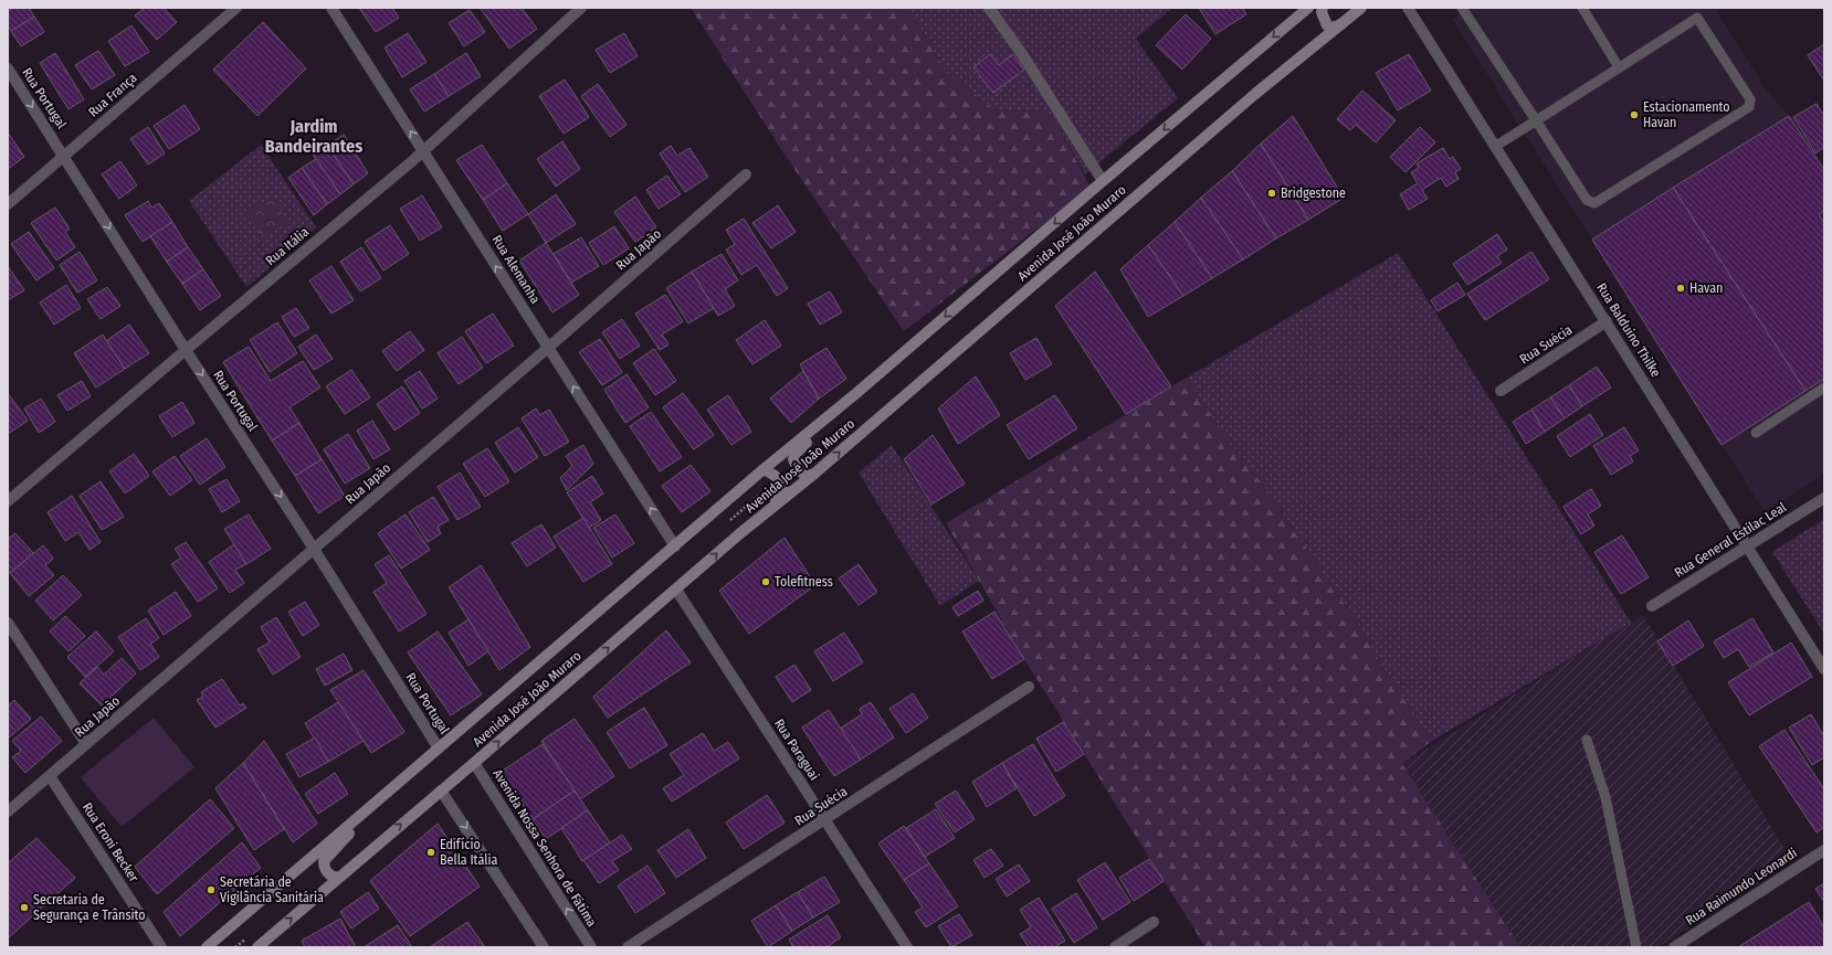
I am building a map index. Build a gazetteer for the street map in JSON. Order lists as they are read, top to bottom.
{
  "streets": {
    "main road": ["Avenida José João Muraro"],
    "street": [
      "Rua França",
      "Rua Portugal",
      "Rua Itália",
      "Rua Japão",
      "Rua Alemanha",
      "Rua Balduino Thilke",
      "Rua Suécia",
      "Rua General Estilac Leal",
      "Rua Paraguai",
      "Rua Eroni Becker",
      "Avenida Nossa Senhora de Fátima",
      "Rua Raimundo Leonardi"
    ]
  },
  "crossings": [
    ["Rua França", "Rua Portugal"],
    ["Rua Portugal", "Avenida José João Muraro"],
    ["Rua Portugal", "Rua Itália"],
    ["Rua Portugal", "Rua Japão"],
    ["Avenida José João Muraro", "Rua Alemanha"],
    ["Avenida José João Muraro", "Rua Paraguai"],
    ["Avenida José João Muraro", "Avenida Nossa Senhora de Fátima"],
    ["Rua Itália", "Rua Alemanha"],
    ["Rua Japão", "Rua Alemanha"],
    ["Rua Japão", "Rua Eroni Becker"],
    ["Rua Balduino Thilke", "Rua Suécia"],
    ["Rua Balduino Thilke", "Rua General Estilac Leal"],
    ["Rua Suécia", "Rua Paraguai"]
  ],
  "one_way": ["Rua Portugal", "Rua Alemanha"],
  "districts": ["Jardim Bandeirantes"],
  "places": [
    "Estacionamento Havan",
    "Bridgestone",
    "Havan",
    "Tolefitness",
    "Edifício Bella Itália",
    "Secretária de Vigilância Sanitária",
    "Secretaria de Segurança e Trânsito"
  ]
}
